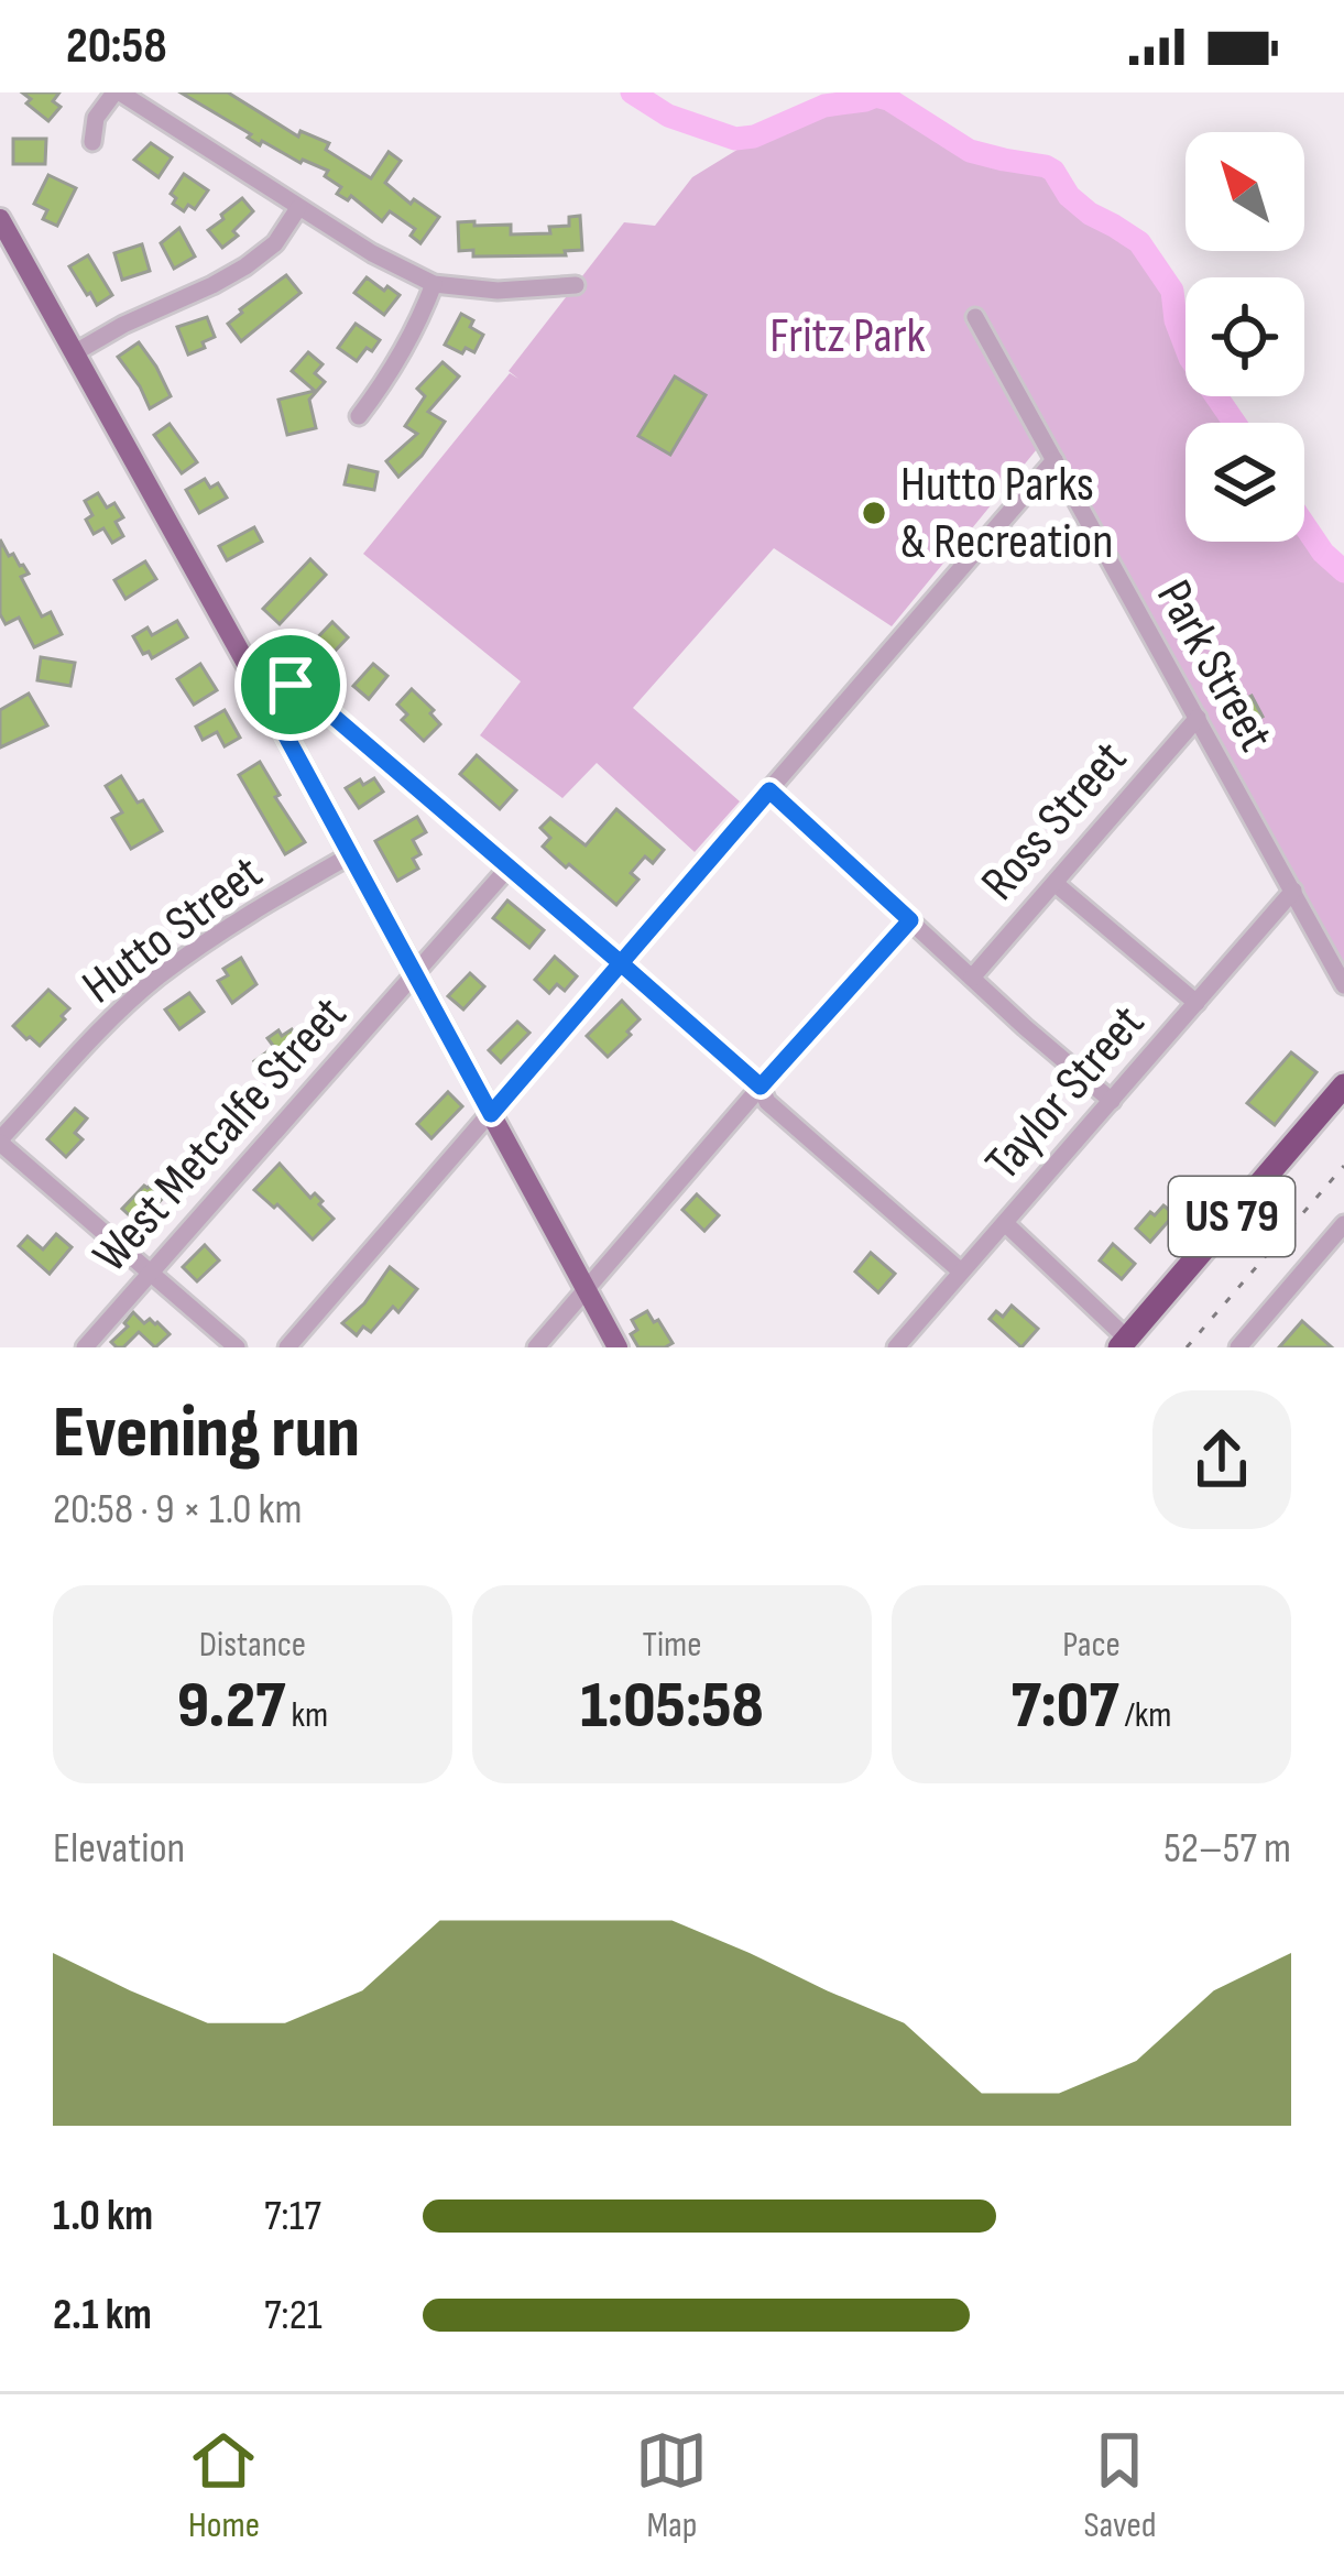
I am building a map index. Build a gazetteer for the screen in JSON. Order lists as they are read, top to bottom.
{
  "streets": {
    "highway": ["US 79"],
    "street": [
      "Park Street",
      "Ross Street",
      "Hutto Street",
      "Taylor Street",
      "West Metcalfe Street"
    ]
  },
  "crossings": [
    ["Park Street", "Ross Street"],
    ["Park Street", "Taylor Street"]
  ],
  "parks": ["Fritz Park"],
  "places": ["Hutto Parks & Recreation"],
  "north": "top left",
  "page": {
    "status": "20:58",
    "heading": ["Evening run", "20:58 · 9 × 1.0 km"],
    "stats": [
      ["Distance", "9.27 km"],
      ["Time", "1:05:58"],
      ["Pace", "7:07 /km"]
    ],
    "chart": ["Elevation", "52–57 m"],
    "list": [
      {
        "name": "1.0 km",
        "note": "7:17"
      },
      {
        "name": "2.1 km",
        "note": "7:21"
      }
    ],
    "tabs": ["Home", "Map", "Saved"]
  }
}
